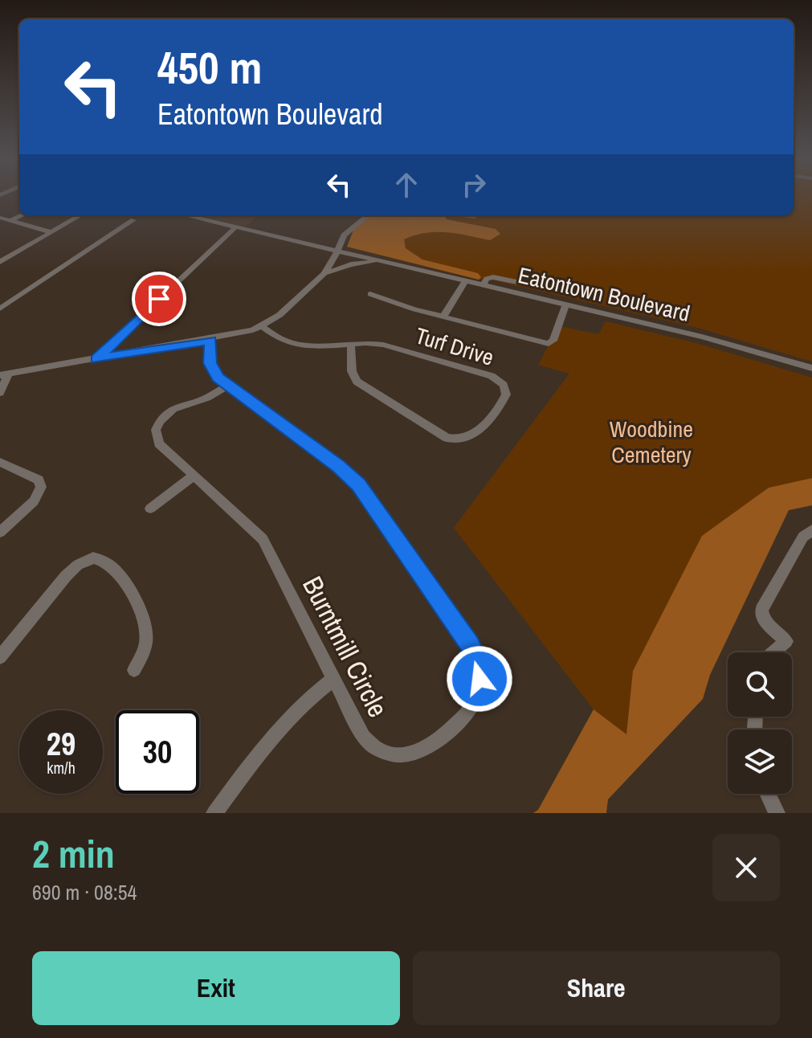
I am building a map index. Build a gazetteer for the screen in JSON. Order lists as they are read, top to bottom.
{
  "streets": {
    "street": ["Eatontown Boulevard", "Turf Drive", "Burntmill Circle"]
  },
  "parks": ["Woodbine Cemetery"],
  "page": {
    "turn": ["450 m", "Eatontown Boulevard"],
    "speed": "29 km/h",
    "limit": "30",
    "heading": ["2 min", "690 m · 08:54"],
    "buttons": ["Exit", "Share"]
  }
}
